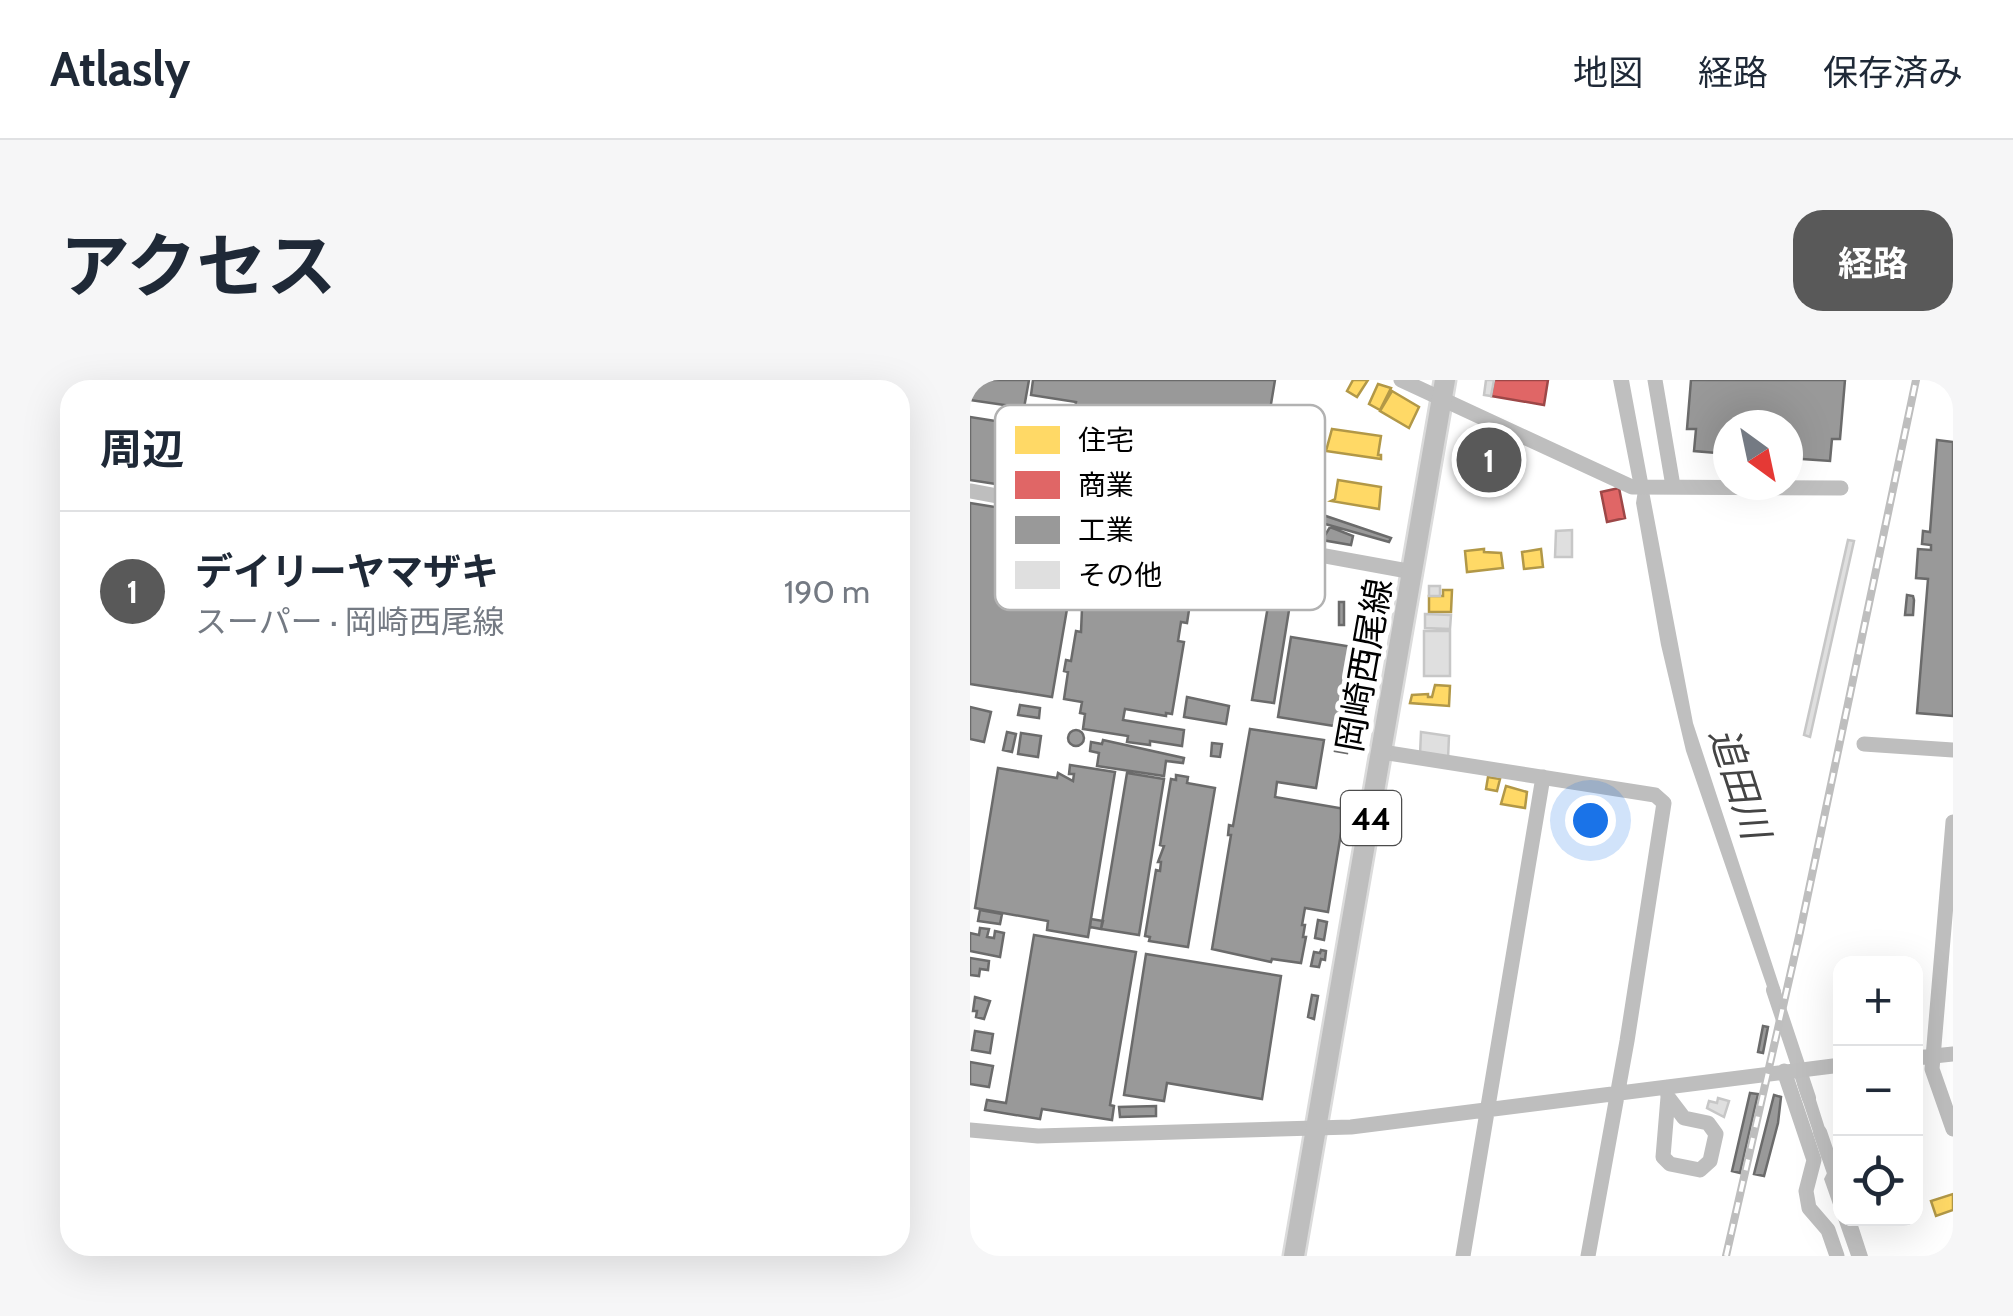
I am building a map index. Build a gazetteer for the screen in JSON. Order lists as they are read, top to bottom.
{
  "streets": {
    "main road": ["岡崎西尾線", "44"]
  },
  "water": ["追田川"],
  "legend": [
    "住宅",
    "商業",
    "工業",
    "その他"
  ],
  "north": "bottom right",
  "page": {
    "header": "Atlasly",
    "nav": ["地図", "経路", "保存済み"],
    "title": "アクセス",
    "buttons": "経路",
    "heading": "周辺",
    "pins": "1",
    "list": [
      {
        "mark": "1",
        "name": "デイリーヤマザキ",
        "note": "スーパー · 岡崎西尾線",
        "value": "190 m"
      }
    ],
    "map_buttons": ["+", "−"]
  }
}
